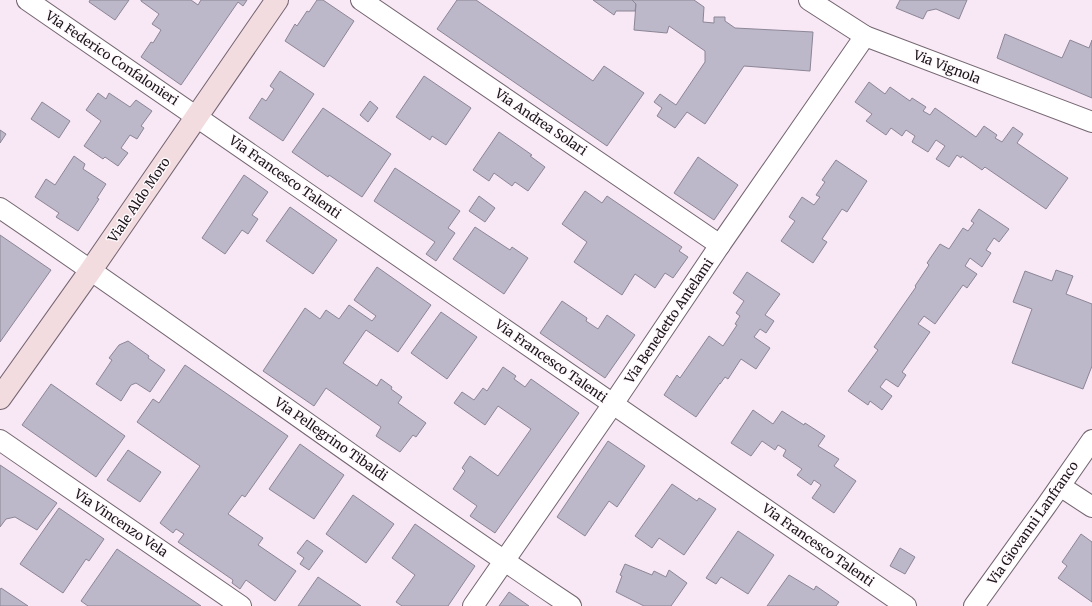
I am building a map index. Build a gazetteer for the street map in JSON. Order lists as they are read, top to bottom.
{
  "streets": {
    "main road": ["Viale Aldo Moro"],
    "street": [
      "Via Federico Confalonieri",
      "Via Vignola",
      "Via Andrea Solari",
      "Via Francesco Talenti",
      "Via Benedetto Antelami",
      "Via Pellegrino Tibaldi",
      "Via Vincenzo Vela",
      "Via Giovanni Lanfranco"
    ]
  },
  "crossings": [
    ["Via Federico Confalonieri", "Via Francesco Talenti"],
    ["Via Federico Confalonieri", "Viale Aldo Moro"],
    ["Via Vignola", "Via Benedetto Antelami"],
    ["Via Andrea Solari", "Via Benedetto Antelami"],
    ["Via Francesco Talenti", "Viale Aldo Moro"],
    ["Via Francesco Talenti", "Via Benedetto Antelami"],
    ["Viale Aldo Moro", "Via Pellegrino Tibaldi"],
    ["Via Benedetto Antelami", "Via Pellegrino Tibaldi"]
  ]
}
